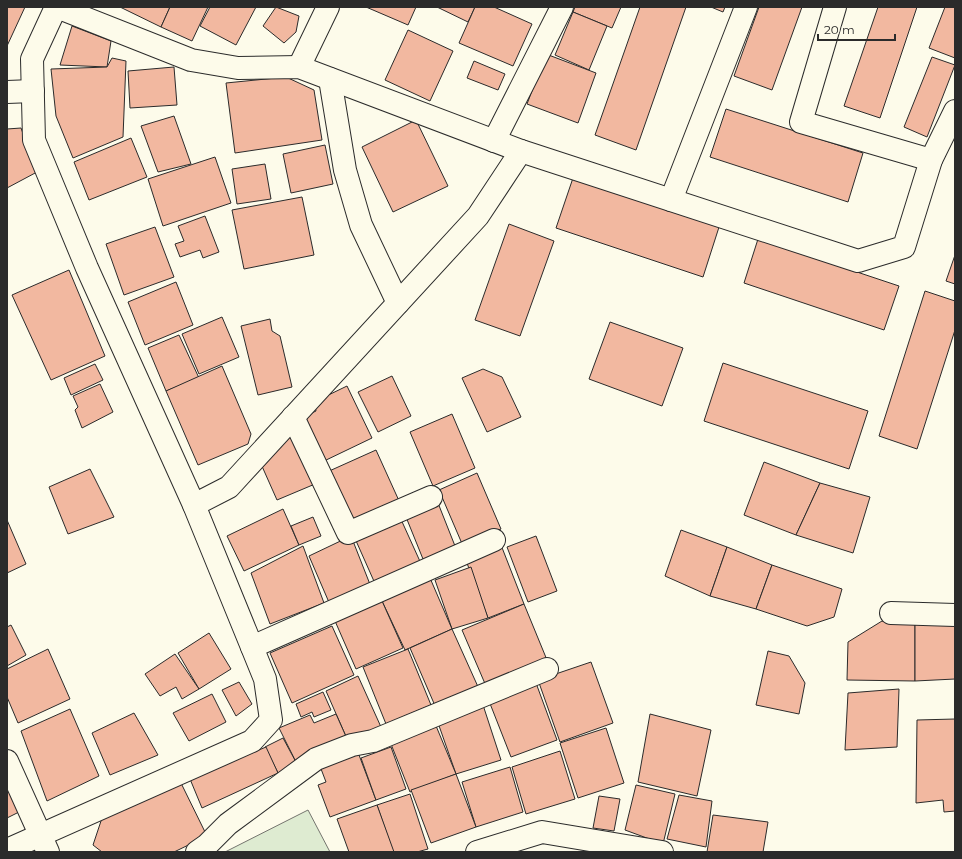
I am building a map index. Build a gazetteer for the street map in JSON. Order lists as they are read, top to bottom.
{
  "scale_bar": "20 m"
}
